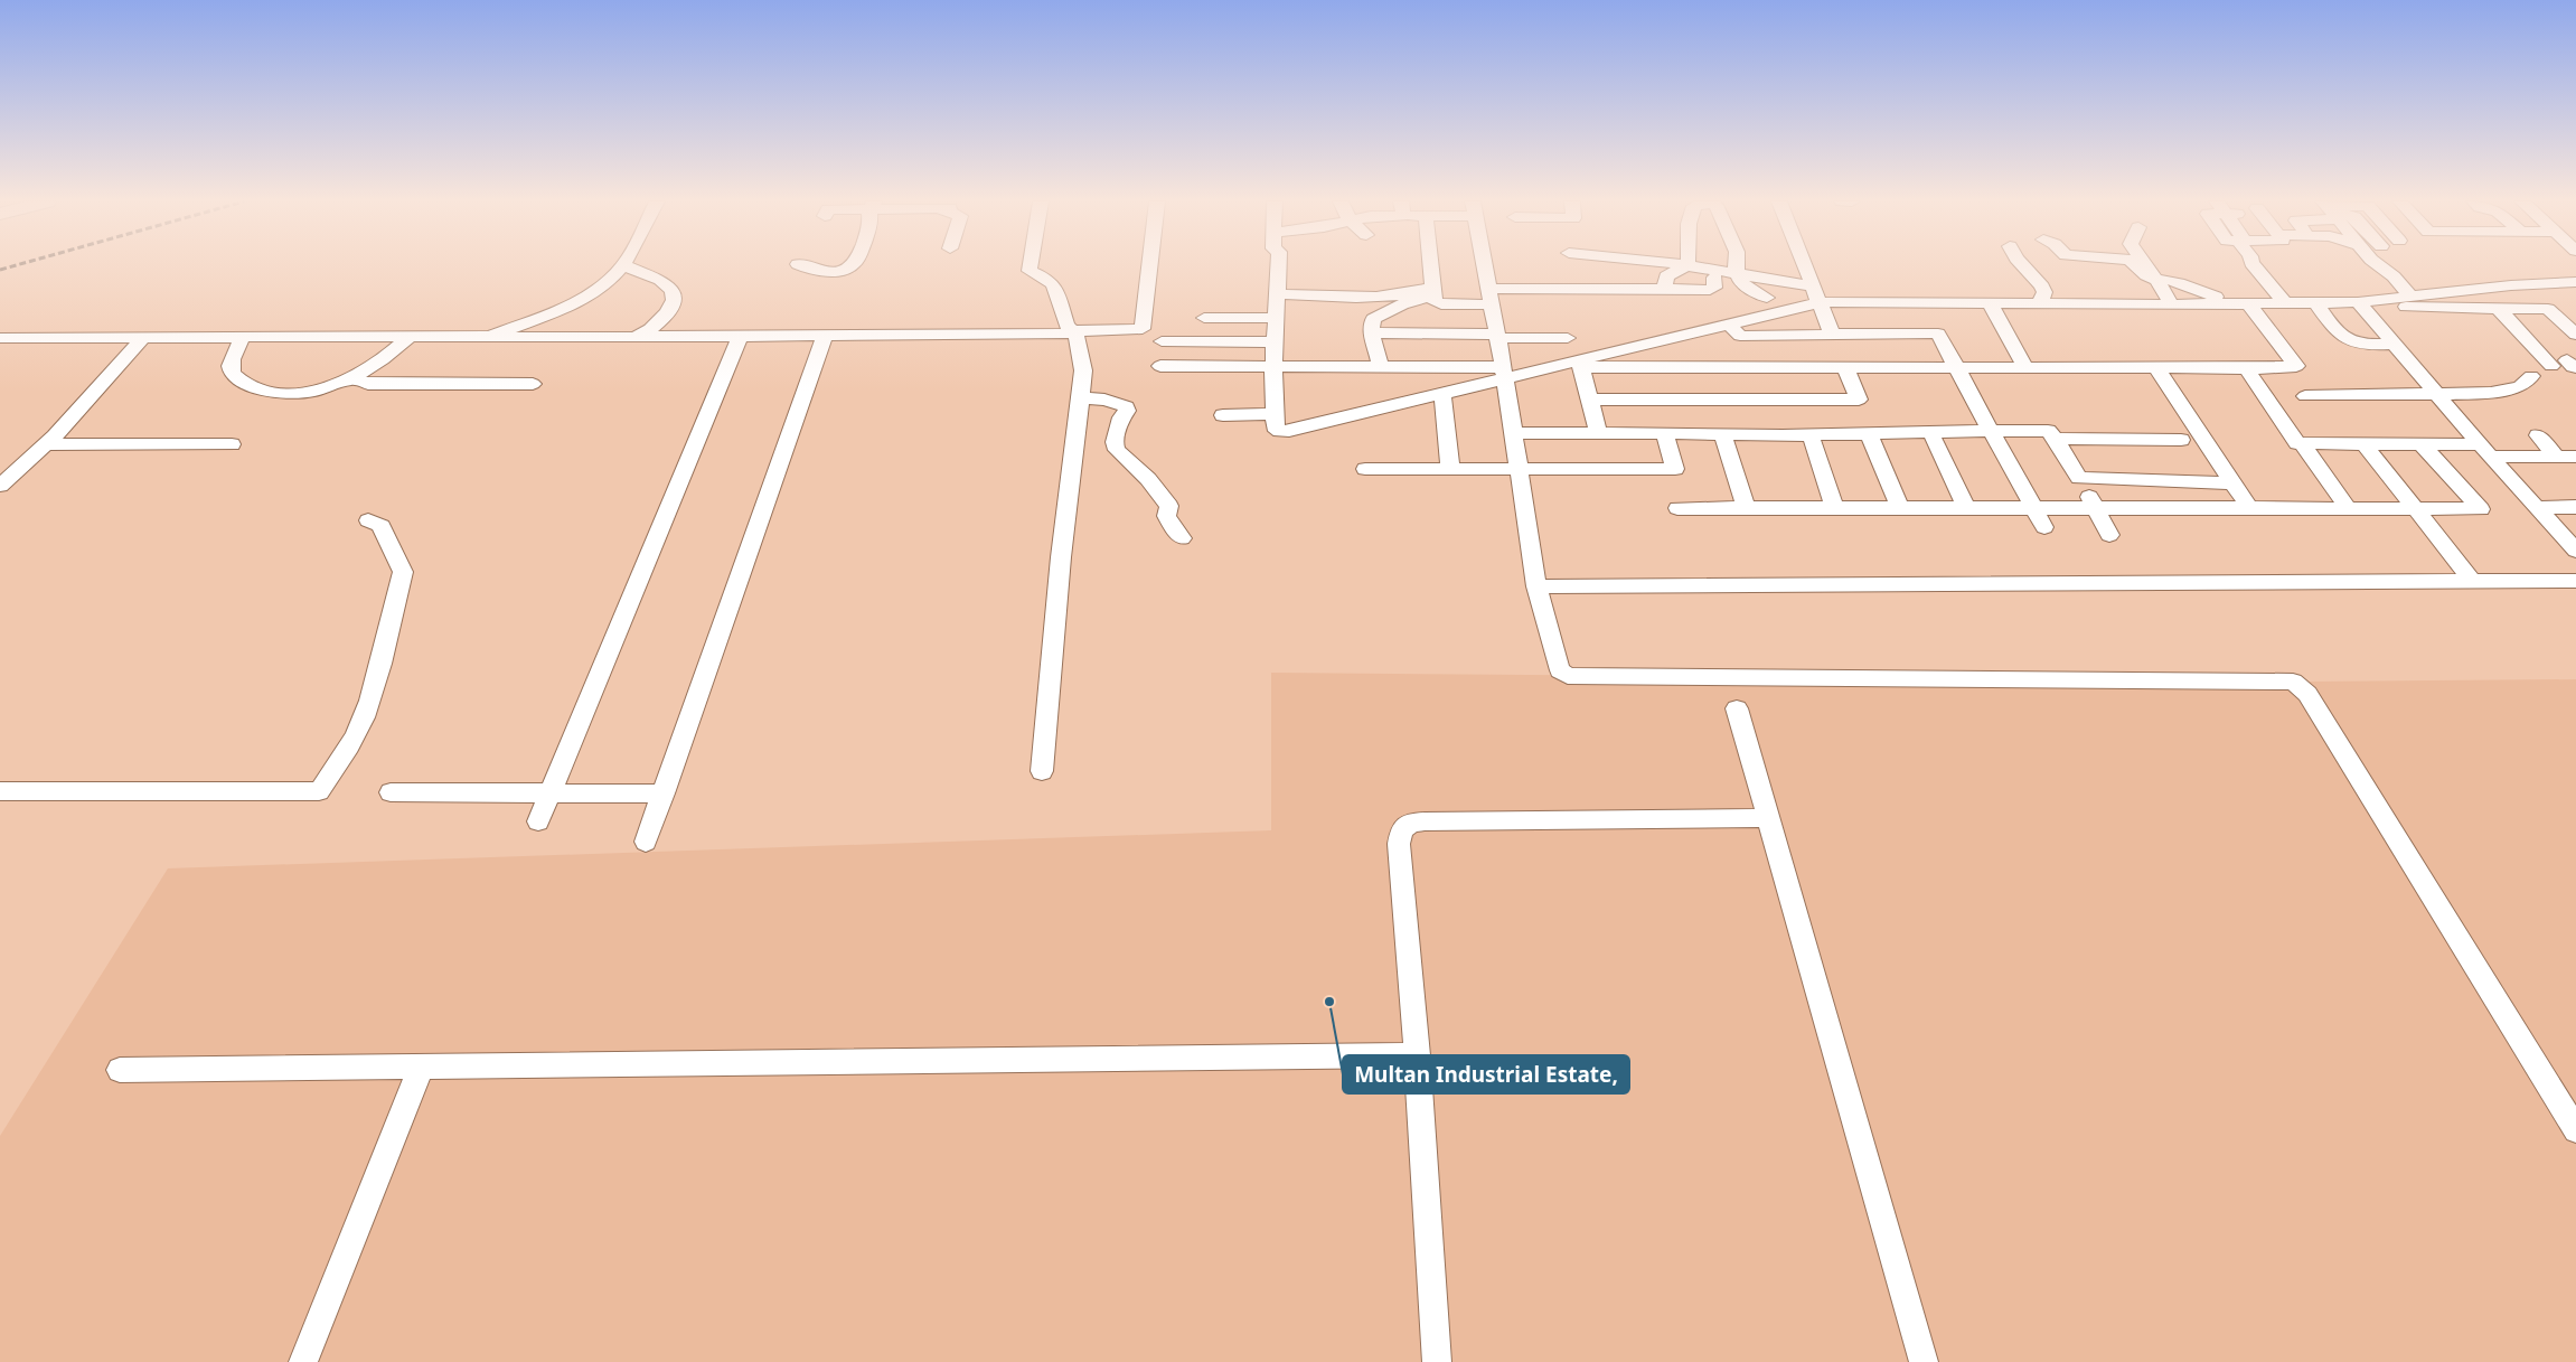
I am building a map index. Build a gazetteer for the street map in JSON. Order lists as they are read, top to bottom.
{
  "places": ["Multan Industrial Estate,"]
}
